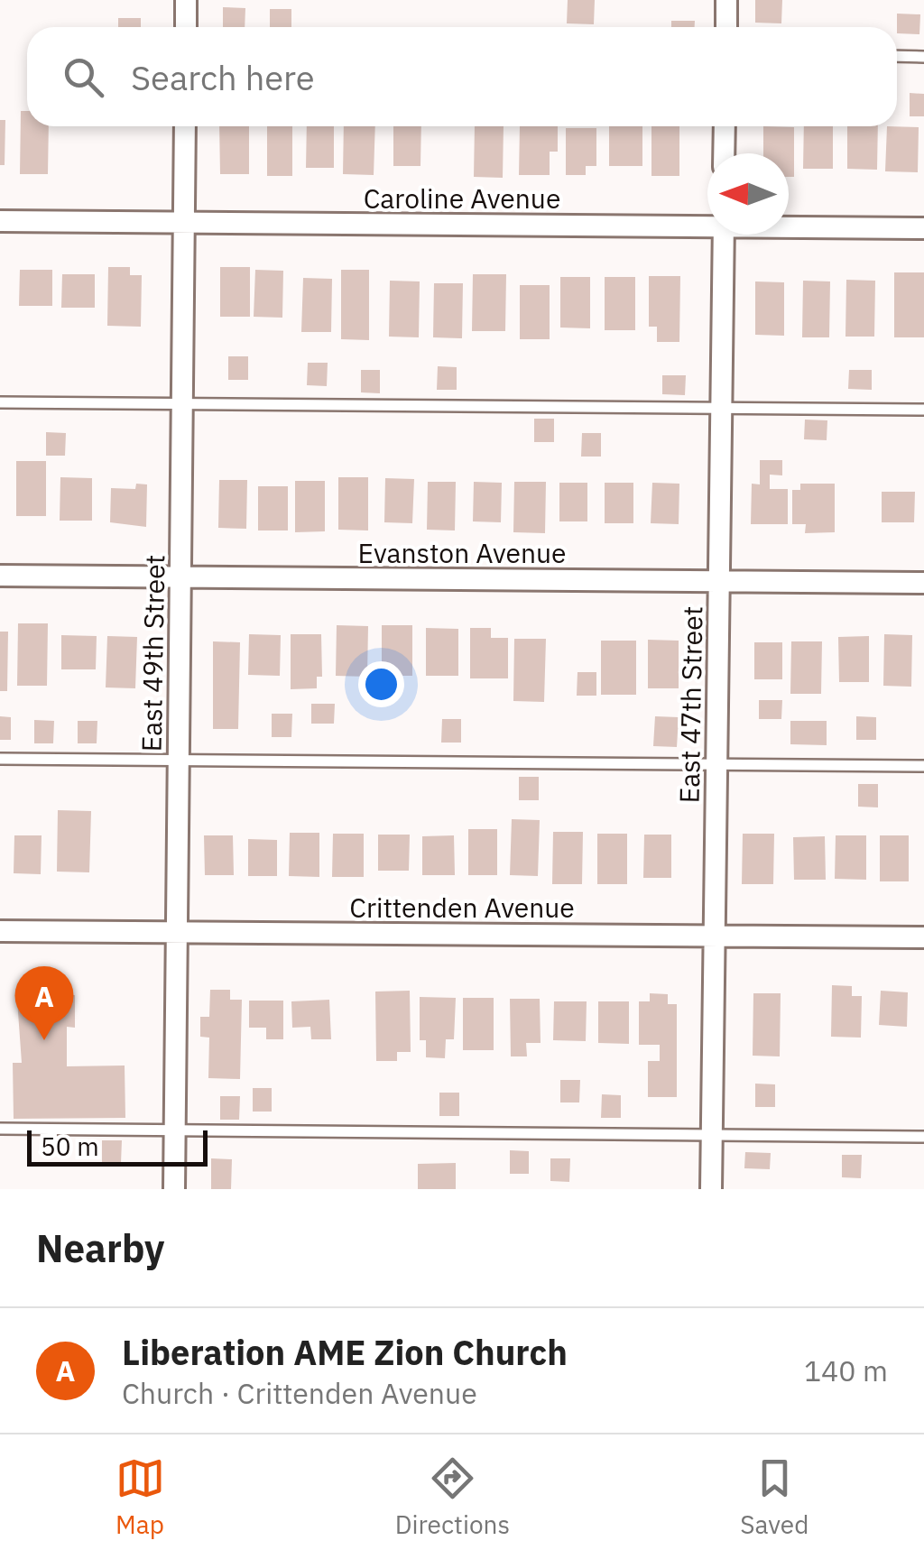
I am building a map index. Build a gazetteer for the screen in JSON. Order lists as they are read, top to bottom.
{
  "streets": {
    "street": [
      "Caroline Avenue",
      "Evanston Avenue",
      "East 49th Street",
      "East 47th Street",
      "Crittenden Avenue"
    ]
  },
  "crossings": [
    ["Caroline Avenue", "East 49th Street"],
    ["Evanston Avenue", "East 49th Street"],
    ["Evanston Avenue", "East 47th Street"],
    ["East 49th Street", "Crittenden Avenue"],
    ["East 47th Street", "Crittenden Avenue"]
  ],
  "scale_bar": "50 m",
  "north": "left",
  "page": {
    "search": "Search here",
    "pins": "A",
    "scale": "50 m",
    "heading": "Nearby",
    "list": [
      {
        "mark": "A",
        "name": "Liberation AME Zion Church",
        "note": "Church · Crittenden Avenue",
        "value": "140 m"
      }
    ],
    "nav": ["Map", "Directions", "Saved"]
  }
}
